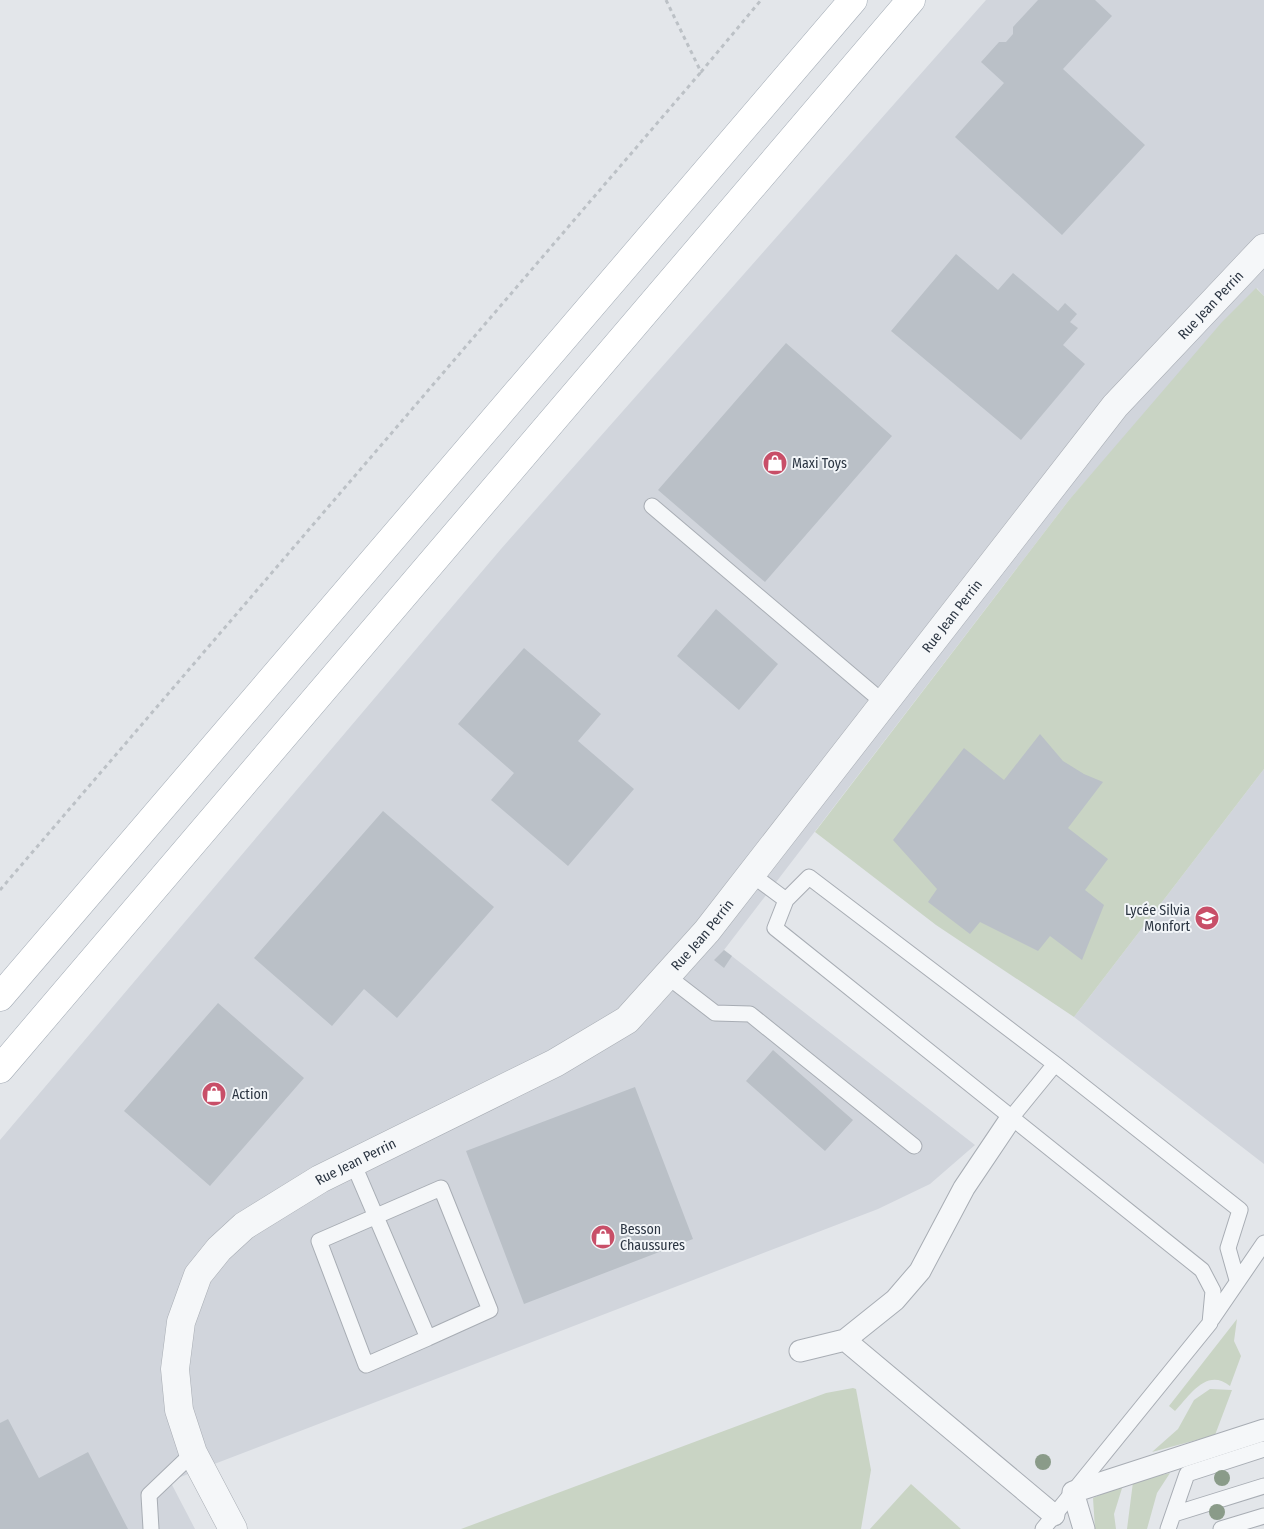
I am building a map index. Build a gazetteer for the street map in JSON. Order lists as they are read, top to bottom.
{
  "streets": {
    "street": ["Rue Jean Perrin"]
  },
  "places": {
    "shop": ["Maxi Toys", "Action", "Besson Chaussures"],
    "school or university": ["Lycée Silvia Monfort"]
  }
}
